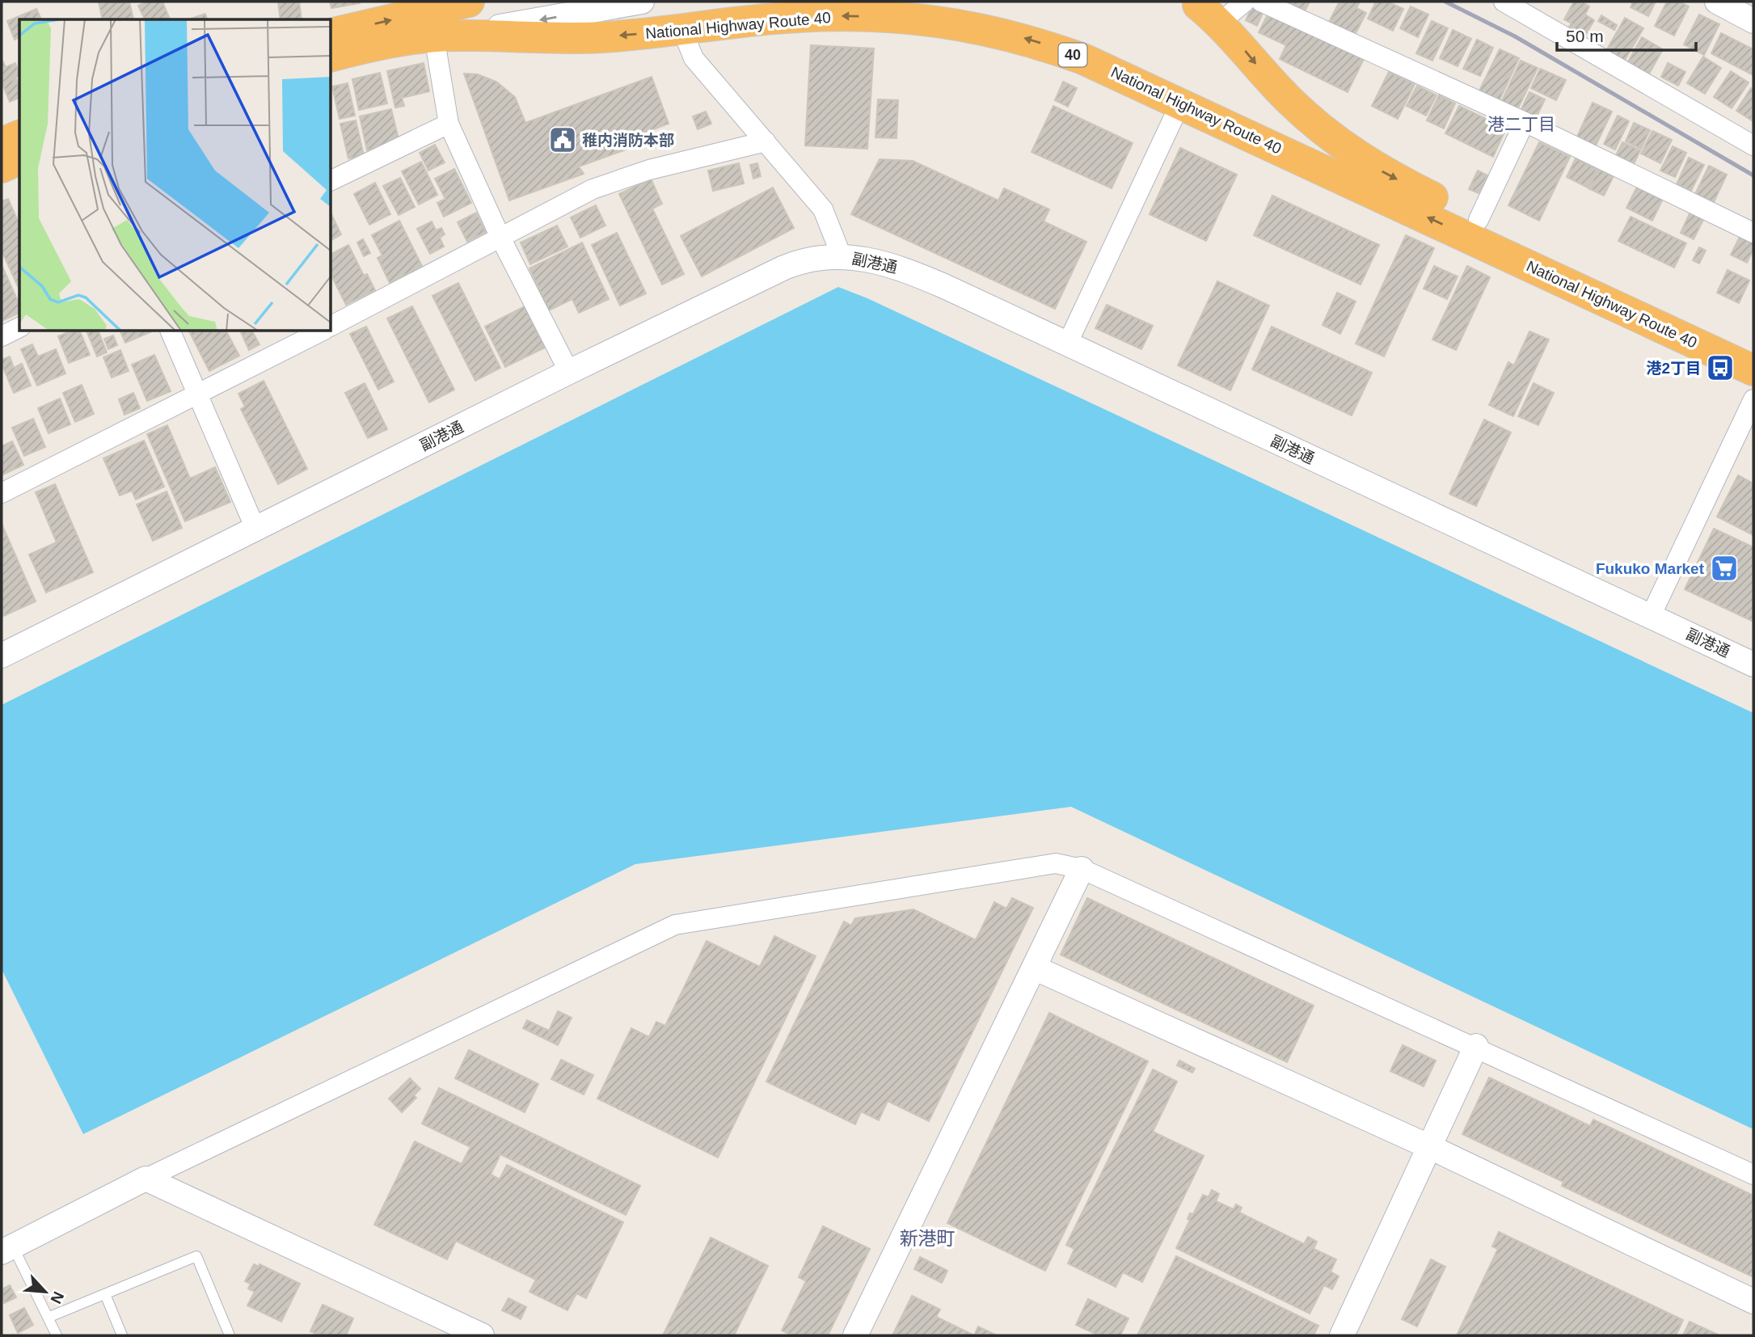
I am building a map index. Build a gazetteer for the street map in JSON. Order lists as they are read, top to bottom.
{
  "streets": {
    "highway": ["National Highway Route 40", "40"],
    "street": ["副港通"]
  },
  "districts": ["港二丁目", "新港町"],
  "places": {
    "public building": ["稚内消防本部"],
    "bus stop": ["港2丁目"],
    "supermarket": ["Fukuko Market"]
  },
  "scale_bar": "50 m",
  "north": "bottom right"
}
